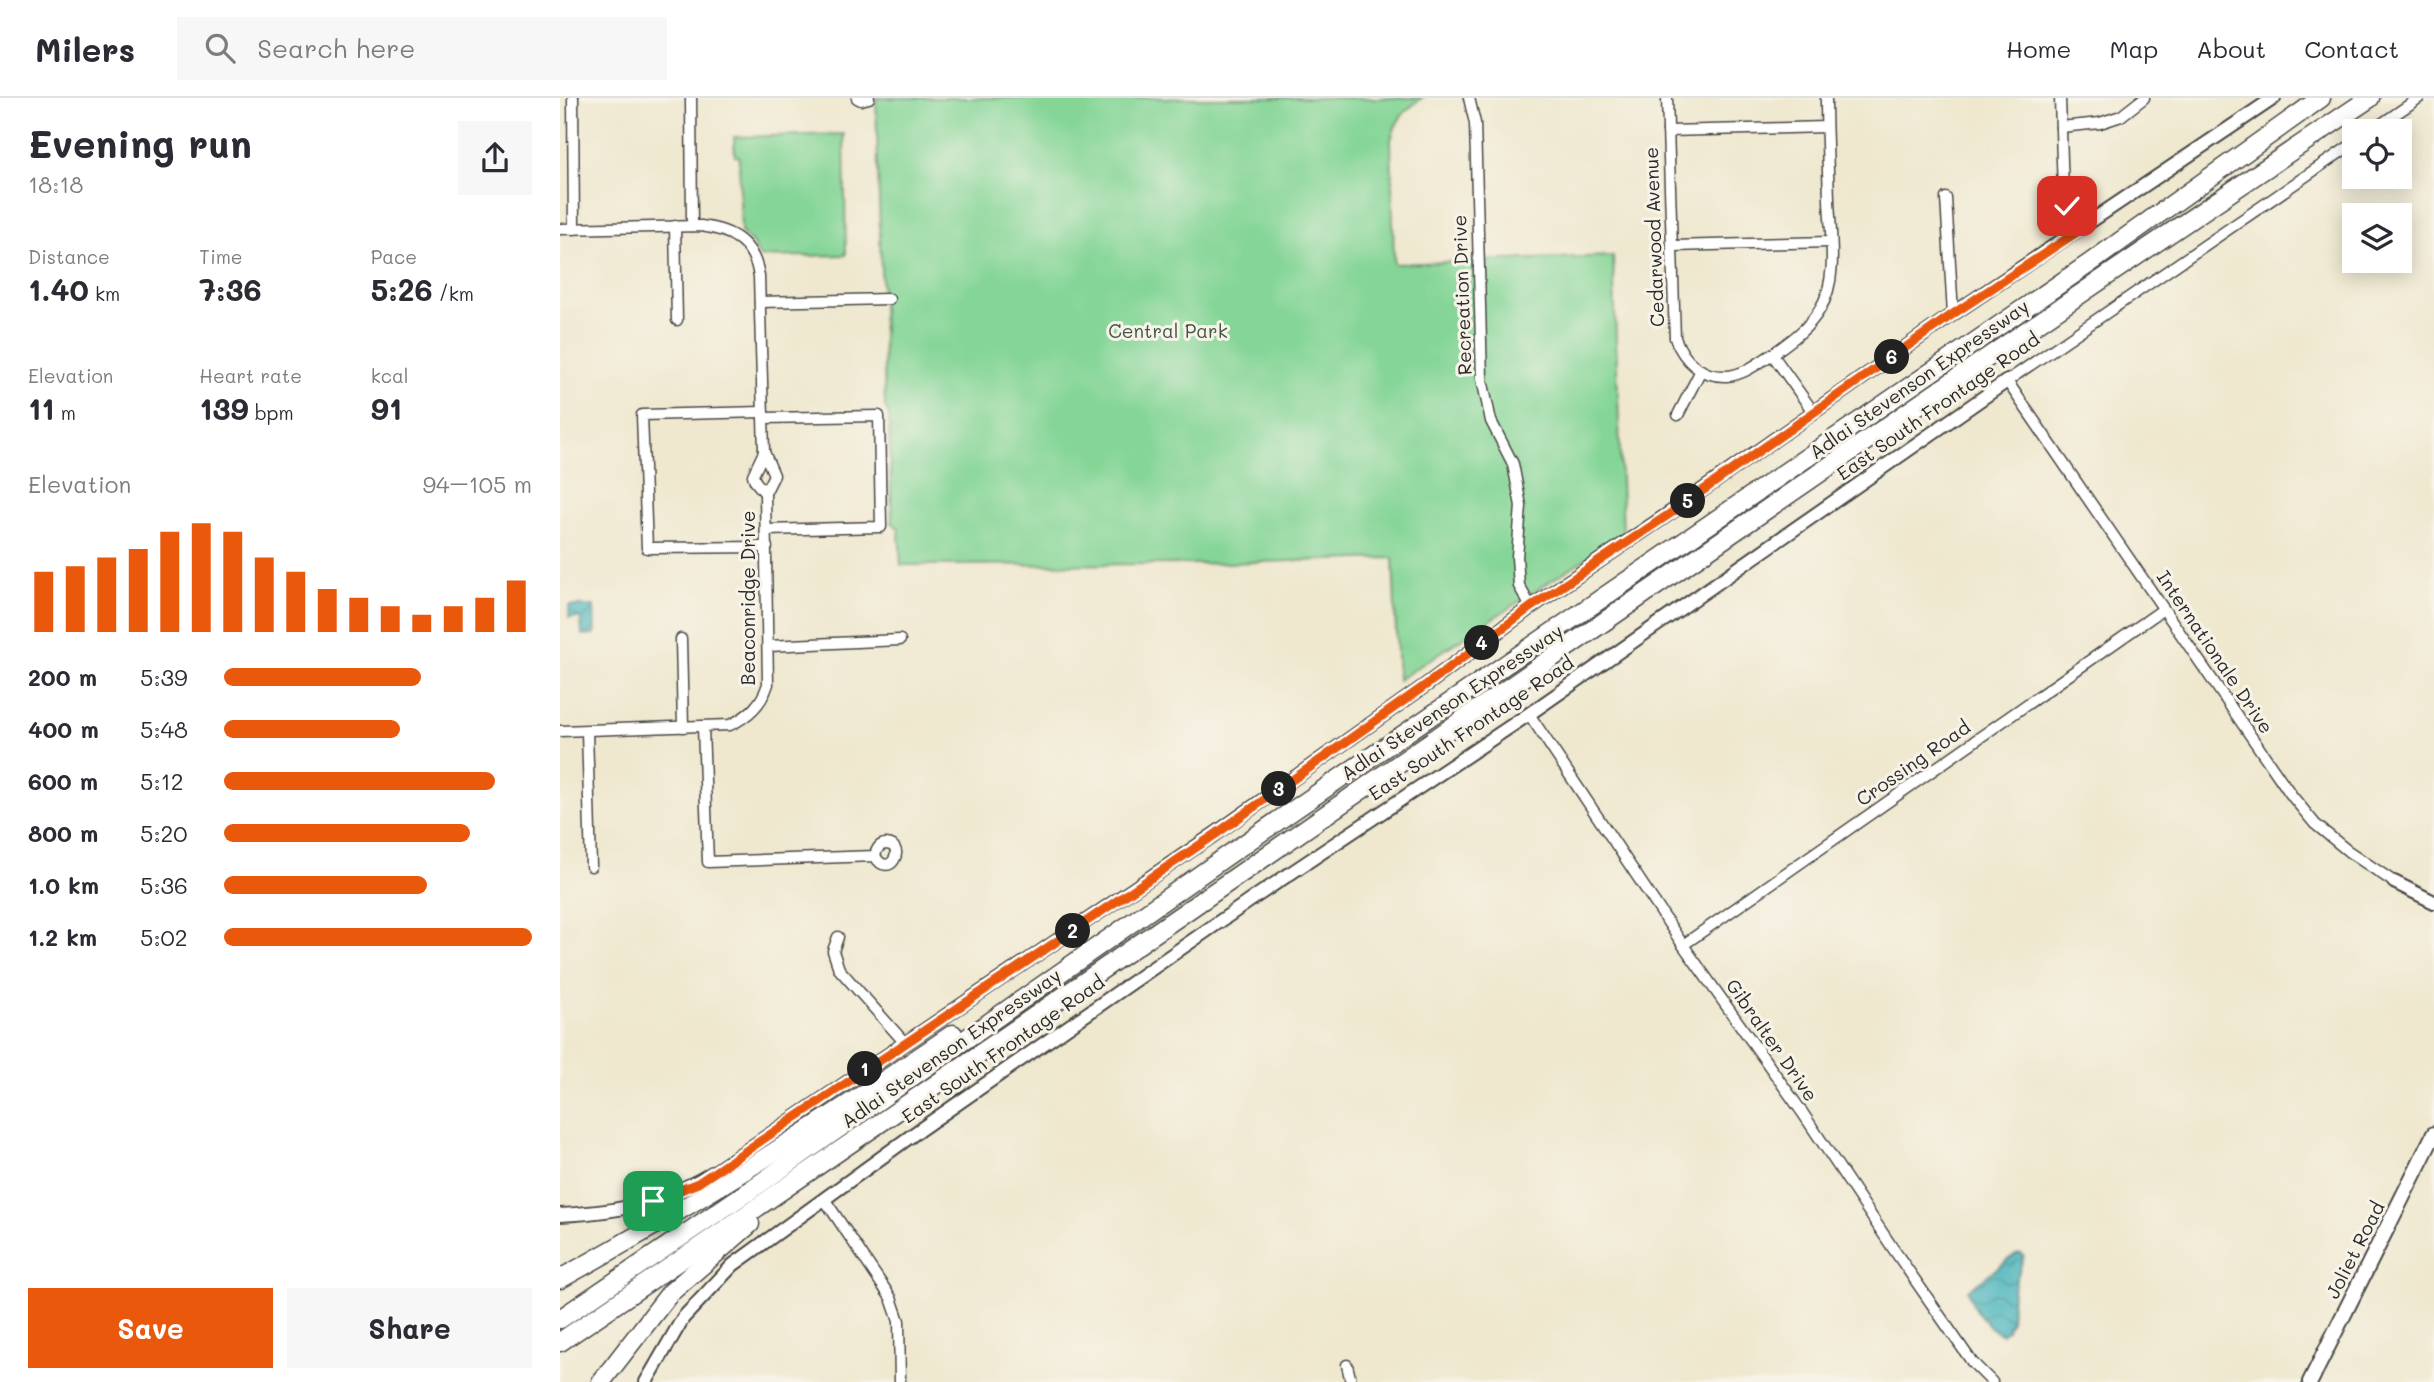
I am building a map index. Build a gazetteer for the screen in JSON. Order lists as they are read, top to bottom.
{
  "streets": {
    "highway": ["Adlai Stevenson Expressway"],
    "main road": ["Joliet Road"],
    "street": [
      "Cedarwood Avenue",
      "Recreation Drive",
      "East South Frontage Road",
      "Beaconridge Drive",
      "Internationale Drive",
      "Crossing Road",
      "Gibralter Drive"
    ]
  },
  "crossings": [
    ["East South Frontage Road", "Internationale Drive"],
    ["East South Frontage Road", "Gibralter Drive"],
    ["Internationale Drive", "Crossing Road"],
    ["Crossing Road", "Gibralter Drive"]
  ],
  "parks": ["Central Park"],
  "page": {
    "header": "Milers",
    "search": "Search here",
    "nav": [
      "Home",
      "Map",
      "About",
      "Contact"
    ],
    "heading": ["Evening run", "18:18"],
    "stats": [
      ["Distance", "1.40 km"],
      ["Time", "7:36"],
      ["Pace", "5:26 /km"],
      ["Elevation", "11 m"],
      ["Heart rate", "139 bpm"],
      ["kcal", "91"]
    ],
    "pins": [
      "6",
      "5",
      "4",
      "3",
      "2",
      "1"
    ],
    "chart": ["Elevation", "94–105 m"],
    "list": [
      {
        "name": "200 m",
        "note": "5:39"
      },
      {
        "name": "400 m",
        "note": "5:48"
      },
      {
        "name": "600 m",
        "note": "5:12"
      },
      {
        "name": "800 m",
        "note": "5:20"
      },
      {
        "name": "1.0 km",
        "note": "5:36"
      },
      {
        "name": "1.2 km",
        "note": "5:02"
      }
    ],
    "buttons": ["Save", "Share"]
  }
}
